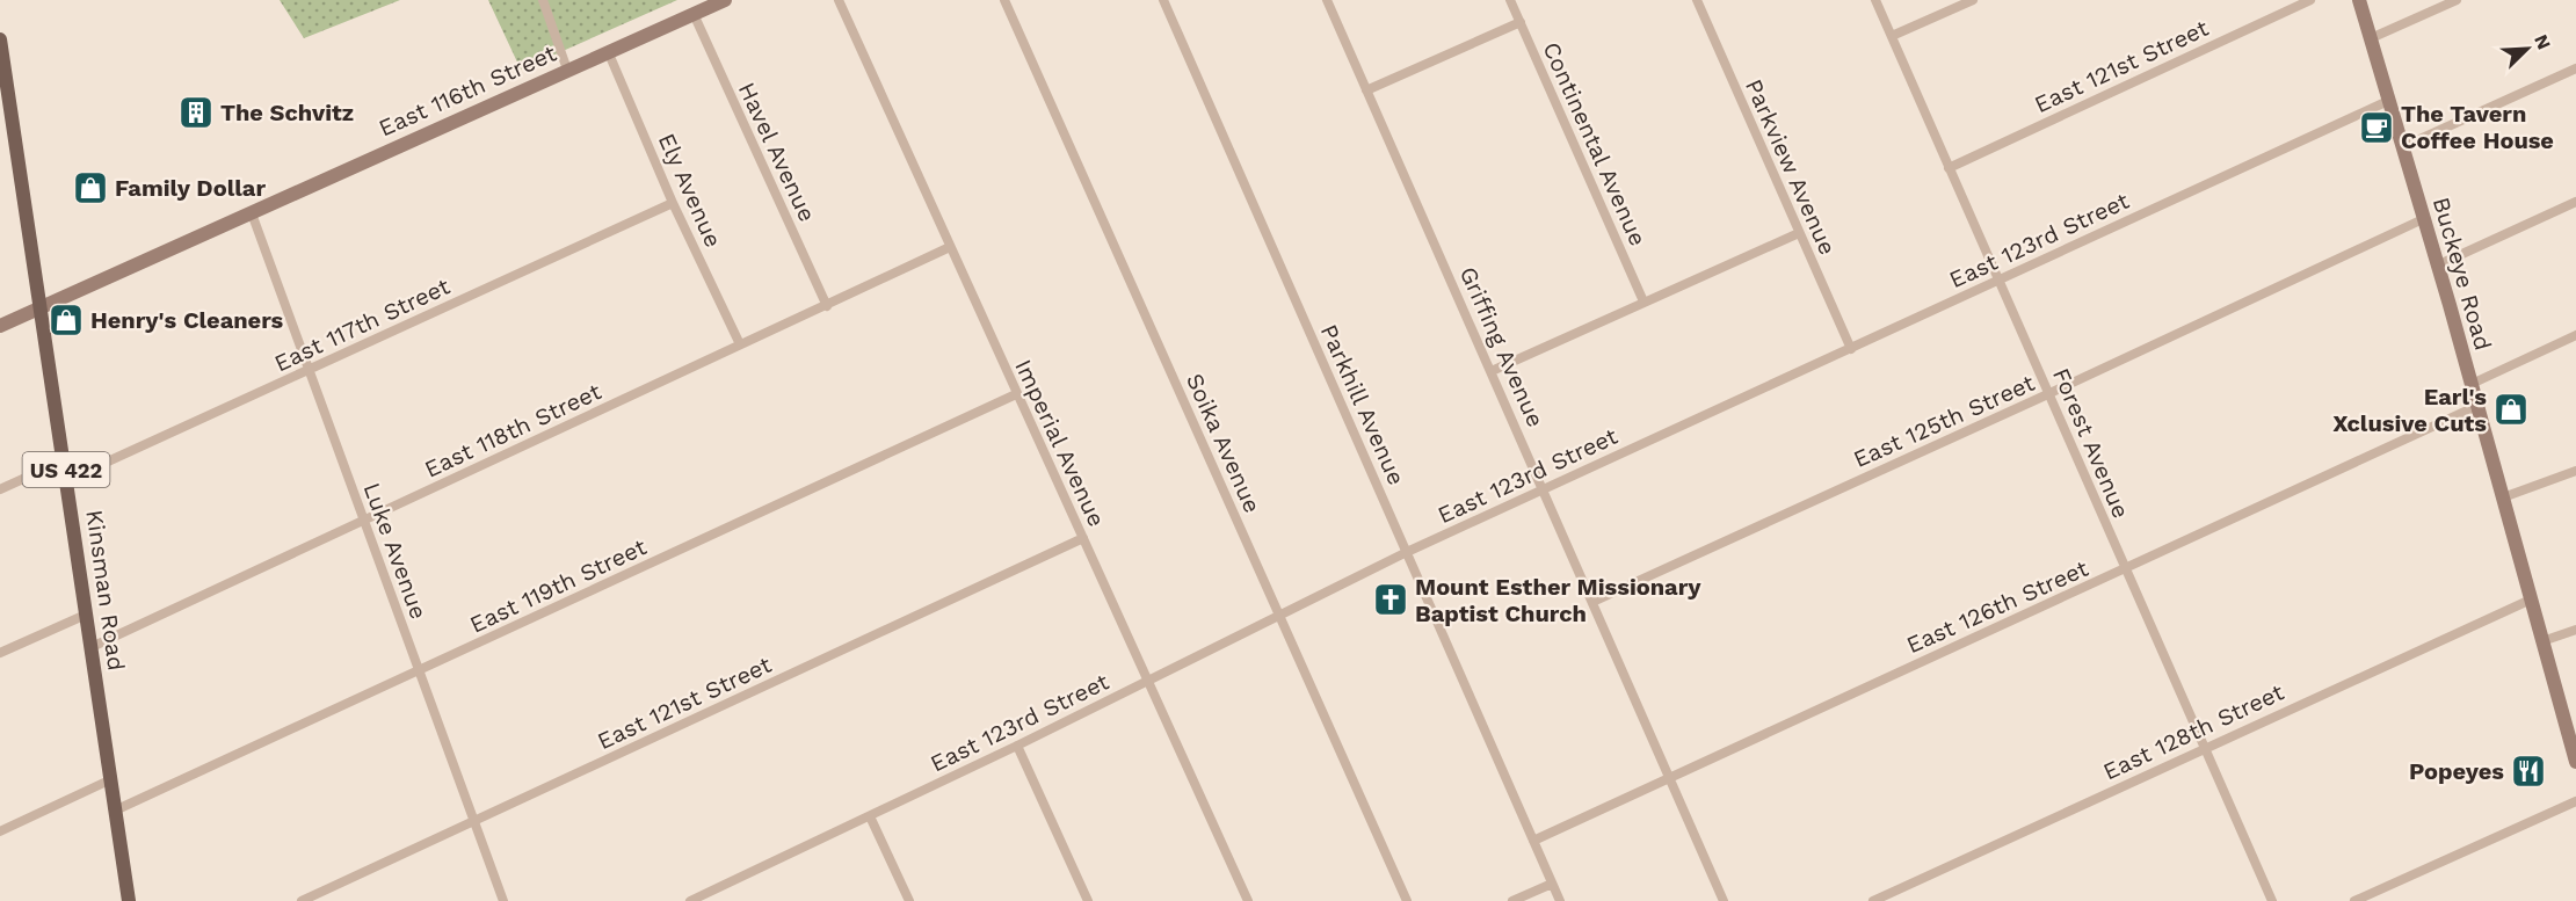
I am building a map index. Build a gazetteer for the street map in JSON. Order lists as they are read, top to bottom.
{
  "streets": {
    "main road": ["US 422", "Kinsman Road"],
    "street": [
      "East 121st Street",
      "East 116th Street",
      "Continental Avenue",
      "Havel Avenue",
      "Parkview Avenue",
      "Ely Avenue",
      "East 123rd Street",
      "Buckeye Road",
      "East 117th Street",
      "Griffing Avenue",
      "Parkhill Avenue",
      "East 125th Street",
      "East 118th Street",
      "Imperial Avenue",
      "Soika Avenue",
      "Forest Avenue",
      "Luke Avenue",
      "East 119th Street",
      "East 126th Street",
      "East 128th Street"
    ]
  },
  "crossings": [
    ["East 121st Street", "Imperial Avenue"],
    ["East 121st Street", "Forest Avenue"],
    ["East 121st Street", "Luke Avenue"],
    ["East 116th Street", "Havel Avenue"],
    ["East 116th Street", "Ely Avenue"],
    ["East 116th Street", "Luke Avenue"],
    ["East 116th Street", "Kinsman Road"],
    ["Havel Avenue", "East 118th Street"],
    ["Parkview Avenue", "East 123rd Street"],
    ["Ely Avenue", "East 117th Street"],
    ["Ely Avenue", "East 118th Street"],
    ["East 123rd Street", "Buckeye Road"],
    ["East 123rd Street", "Griffing Avenue"],
    ["East 123rd Street", "Parkhill Avenue"],
    ["East 123rd Street", "Imperial Avenue"],
    ["East 123rd Street", "Soika Avenue"],
    ["East 123rd Street", "Forest Avenue"],
    ["Buckeye Road", "East 125th Street"],
    ["Buckeye Road", "East 126th Street"],
    ["Buckeye Road", "East 128th Street"],
    ["East 117th Street", "Luke Avenue"],
    ["East 117th Street", "Kinsman Road"],
    ["Griffing Avenue", "East 125th Street"],
    ["Griffing Avenue", "East 126th Street"],
    ["Parkhill Avenue", "East 126th Street"],
    ["East 125th Street", "Forest Avenue"],
    ["East 118th Street", "Imperial Avenue"],
    ["East 118th Street", "Luke Avenue"],
    ["East 118th Street", "Kinsman Road"],
    ["Imperial Avenue", "East 119th Street"],
    ["Forest Avenue", "East 126th Street"],
    ["Forest Avenue", "East 128th Street"],
    ["Luke Avenue", "East 119th Street"],
    ["East 119th Street", "Kinsman Road"]
  ],
  "places": {
    "building": ["The Schvitz"],
    "cafe": ["The Tavern Coffee House"],
    "shop": ["Family Dollar", "Henry's Cleaners", "Earl's Xclusive Cuts"],
    "church": ["Mount Esther Missionary Baptist Church"],
    "restaurant": ["Popeyes"]
  },
  "north": "top right"
}
